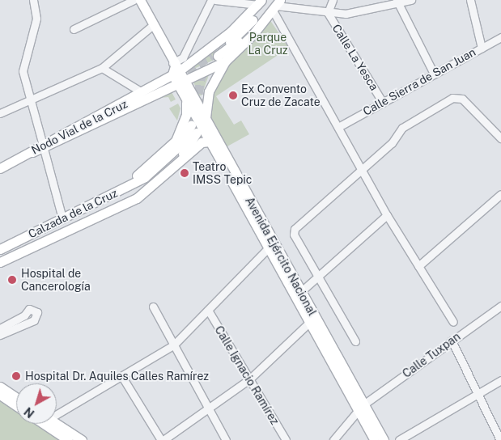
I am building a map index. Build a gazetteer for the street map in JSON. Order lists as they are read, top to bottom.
{
  "streets": {
    "main road": ["Nodo Vial de la Cruz", "Calzada de la Cruz", "Avenida Ejército Nacional"],
    "street": [
      "Calle La Yesca",
      "Calle Sierra de San Juan",
      "Calle Tuxpan",
      "Calle Ignacio Ramírez"
    ]
  },
  "crossings": [
    ["Calle La Yesca", "Calle Sierra de San Juan"],
    ["Avenida Ejército Nacional", "Calle Tuxpan"]
  ],
  "parks": ["Parque La Cruz"],
  "places": [
    "Ex Convento Cruz de Zacate",
    "Teatro IMSS Tepic",
    "Hospital de Cancerología",
    "Hospital Dr. Aquiles Calles Ramírez"
  ],
  "north": "bottom left"
}
